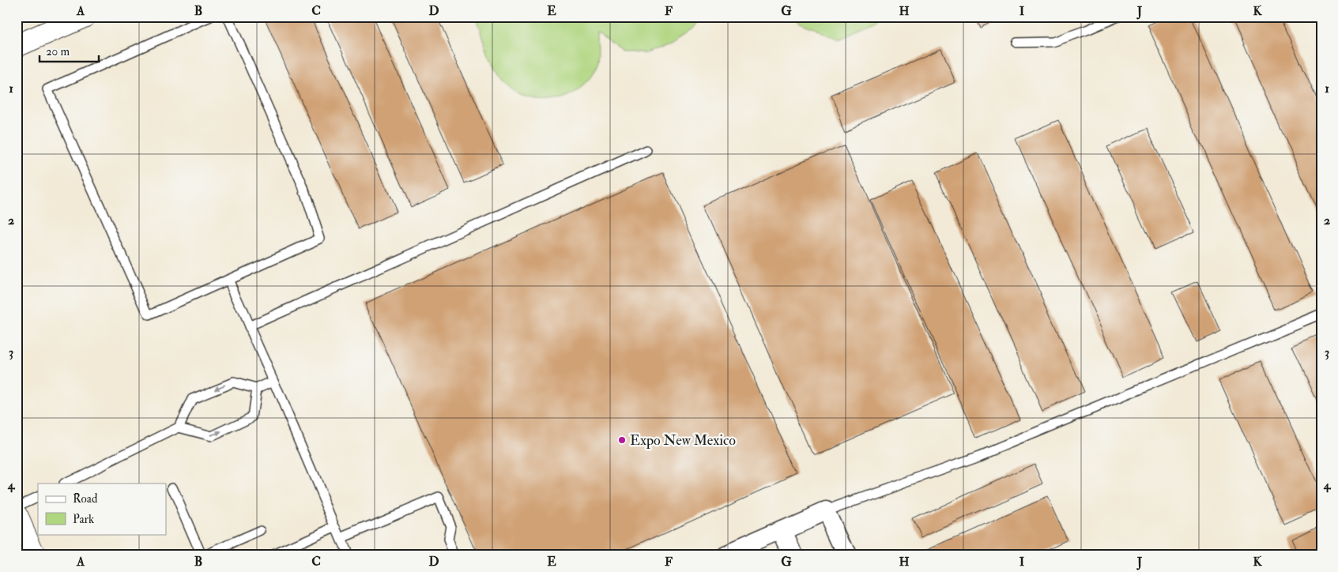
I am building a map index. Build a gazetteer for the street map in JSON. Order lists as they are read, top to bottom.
{
  "places": ["Expo New Mexico"],
  "legend": ["Road", "Park"],
  "scale_bar": "20 m",
  "grid": {
    "columns": [
      "A",
      "B",
      "C",
      "D",
      "E",
      "F",
      "G",
      "H",
      "I",
      "J",
      "K"
    ],
    "rows": [
      "1",
      "2",
      "3",
      "4"
    ]
  }
}
